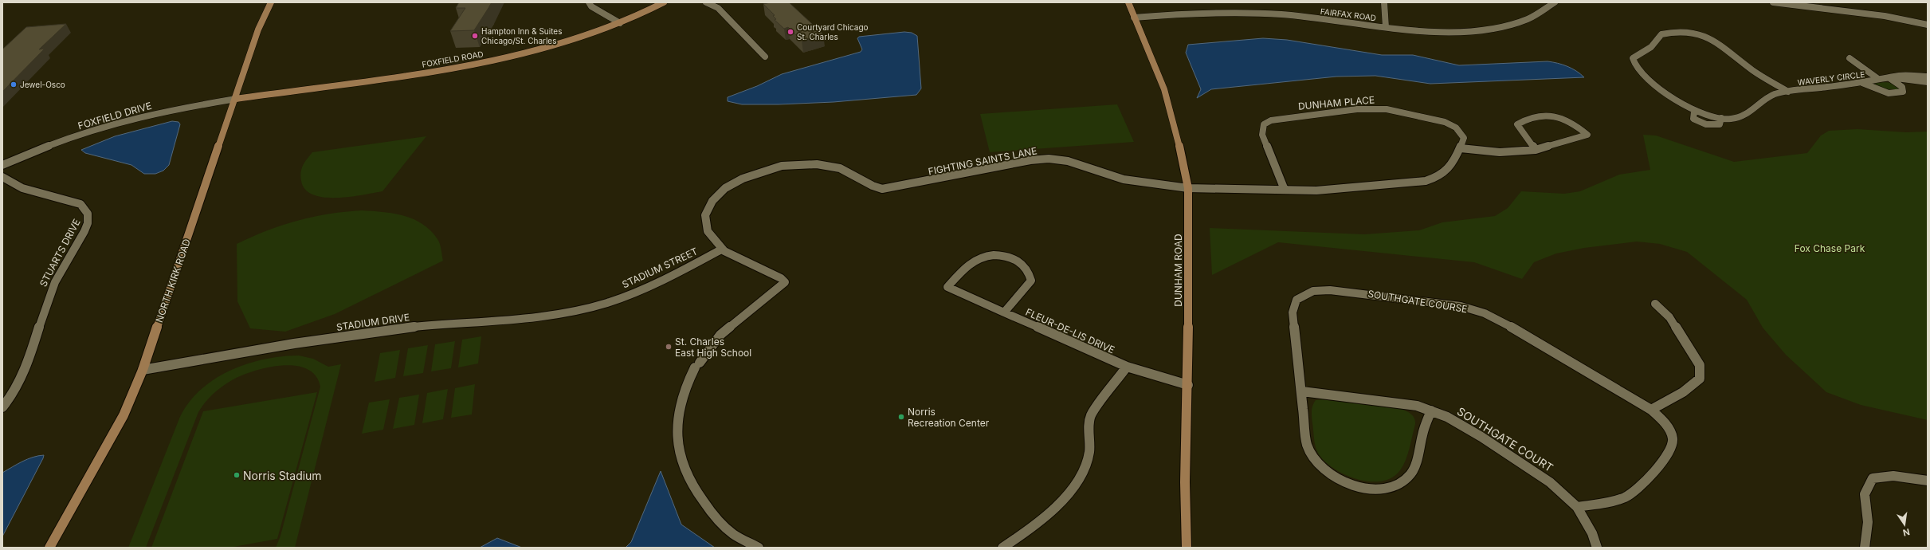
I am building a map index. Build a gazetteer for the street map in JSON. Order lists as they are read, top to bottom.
{
  "streets": {
    "street": [
      "FAIRFAX ROAD",
      "FOXFIELD ROAD",
      "WAVERLY CIRCLE",
      "DUNHAM PLACE",
      "FOXFIELD DRIVE",
      "FIGHTING SAINTS LANE",
      "STUARTS DRIVE",
      "STADIUM STREET",
      "DUNHAM ROAD",
      "NORTH KIRK ROAD",
      "SOUTHGATE COURSE",
      "STADIUM DRIVE",
      "FLEUR-DE-LIS DRIVE",
      "SOUTHGATE COURT"
    ]
  },
  "crossings": [
    ["FAIRFAX ROAD", "DUNHAM ROAD"],
    ["FOXFIELD ROAD", "FOXFIELD DRIVE"],
    ["FOXFIELD ROAD", "NORTH KIRK ROAD"],
    ["FOXFIELD DRIVE", "NORTH KIRK ROAD"],
    ["FIGHTING SAINTS LANE", "STADIUM STREET"],
    ["FIGHTING SAINTS LANE", "DUNHAM ROAD"],
    ["STADIUM STREET", "STADIUM DRIVE"],
    ["DUNHAM ROAD", "FLEUR-DE-LIS DRIVE"],
    ["NORTH KIRK ROAD", "STADIUM DRIVE"],
    ["SOUTHGATE COURSE", "SOUTHGATE COURT"]
  ],
  "parks": ["Fox Chase Park"],
  "places": [
    "Courtyard Chicago St. Charles",
    "Hampton Inn & Suites Chicago/St. Charles",
    "Jewel-Osco",
    "St. Charles East High School",
    "Norris Recreation Center",
    "Norris Stadium"
  ],
  "north": "bottom"
}
